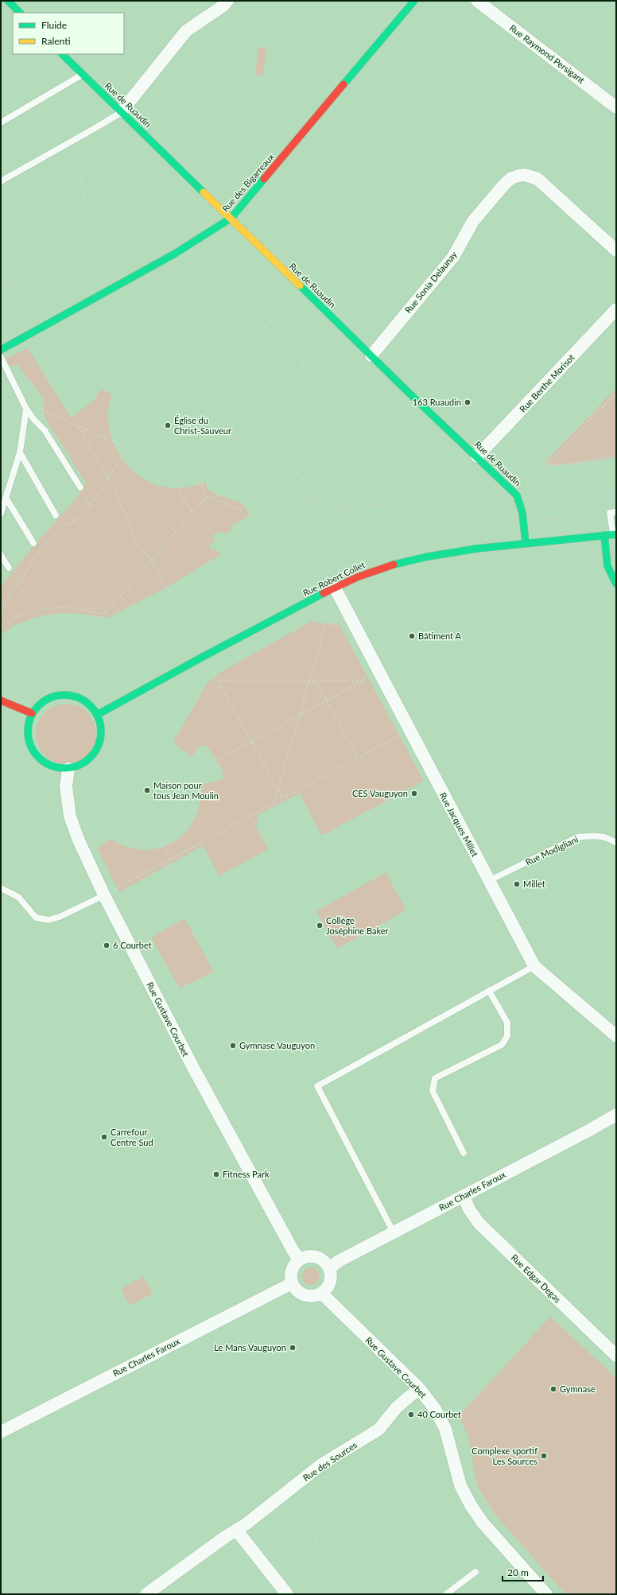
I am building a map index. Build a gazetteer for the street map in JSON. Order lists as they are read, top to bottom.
{
  "streets": {
    "street": [
      "Rue Raymond Persigant",
      "Rue de Ruaudin",
      "Rue des Bigarreaux",
      "Rue Sonia Delaunay",
      "Rue Berthe Morisot",
      "Rue Robert Collet",
      "Rue Jacques Millet",
      "Rue Gustave Courbet",
      "Rue Charles Faroux",
      "Rue Edgar Degas",
      "Rue des Sources"
    ],
    "lane": ["Rue Modigliani"]
  },
  "crossings": [
    ["Rue de Ruaudin", "Rue des Bigarreaux"],
    ["Rue de Ruaudin", "Rue Sonia Delaunay"],
    ["Rue de Ruaudin", "Rue Berthe Morisot"],
    ["Rue de Ruaudin", "Rue Robert Collet"],
    ["Rue Robert Collet", "Rue Jacques Millet"],
    ["Rue Robert Collet", "Rue Gustave Courbet"],
    ["Rue Jacques Millet", "Rue Modigliani"],
    ["Rue Gustave Courbet", "Rue Charles Faroux"],
    ["Rue Gustave Courbet", "Rue des Sources"],
    ["Rue Charles Faroux", "Rue Edgar Degas"]
  ],
  "places": [
    "163 Ruaudin",
    "Église du Christ-Sauveur",
    "Bâtiment A",
    "Maison pour tous Jean Moulin",
    "CES Vauguyon",
    "Millet",
    "Collège Joséphine Baker",
    "6 Courbet",
    "Gymnase Vauguyon",
    "Carrefour Centre Sud",
    "Fitness Park",
    "Le Mans Vauguyon",
    "Gymnase",
    "40 Courbet",
    "Complexe sportif Les Sources"
  ],
  "legend": ["Fluide", "Ralenti"],
  "scale_bar": "20 m"
}
